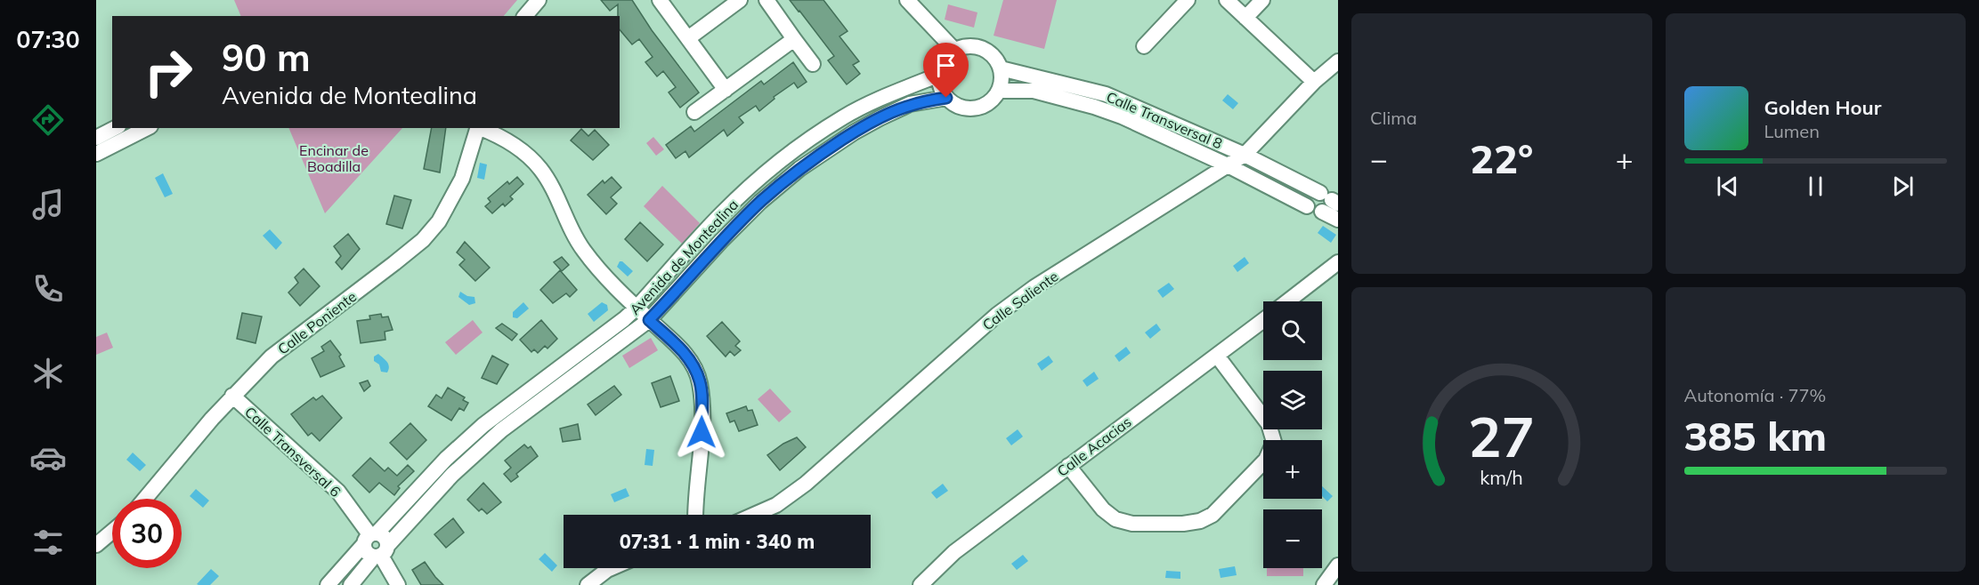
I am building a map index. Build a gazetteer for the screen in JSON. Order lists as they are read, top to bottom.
{
  "streets": {
    "street": [
      "Calle Transversal 8",
      "Avenida de Montealina",
      "Calle Saliente",
      "Calle Poniente",
      "Calle Acacias",
      "Calle Transversal 6"
    ]
  },
  "crossings": [
    ["Calle Transversal 8", "Avenida de Montealina"],
    ["Calle Transversal 8", "Calle Saliente"],
    ["Avenida de Montealina", "Calle Transversal 6"],
    ["Calle Poniente", "Calle Transversal 6"]
  ],
  "parks": ["Encinar de Boadilla"],
  "page": {
    "tabs": "07:30",
    "tile": [
      "Clima",
      ["Autonomía · 77%", "385 km"]
    ],
    "turn": ["90 m", "Avenida de Montealina"],
    "song": ["Golden Hour", "Lumen"],
    "heat": ["−", "22°", "+"],
    "map_buttons": ["+", "−"],
    "limit": "30",
    "trip": "07:31 · 1 min · 340 m",
    "gauge": ["27", "km/h"]
  }
}
